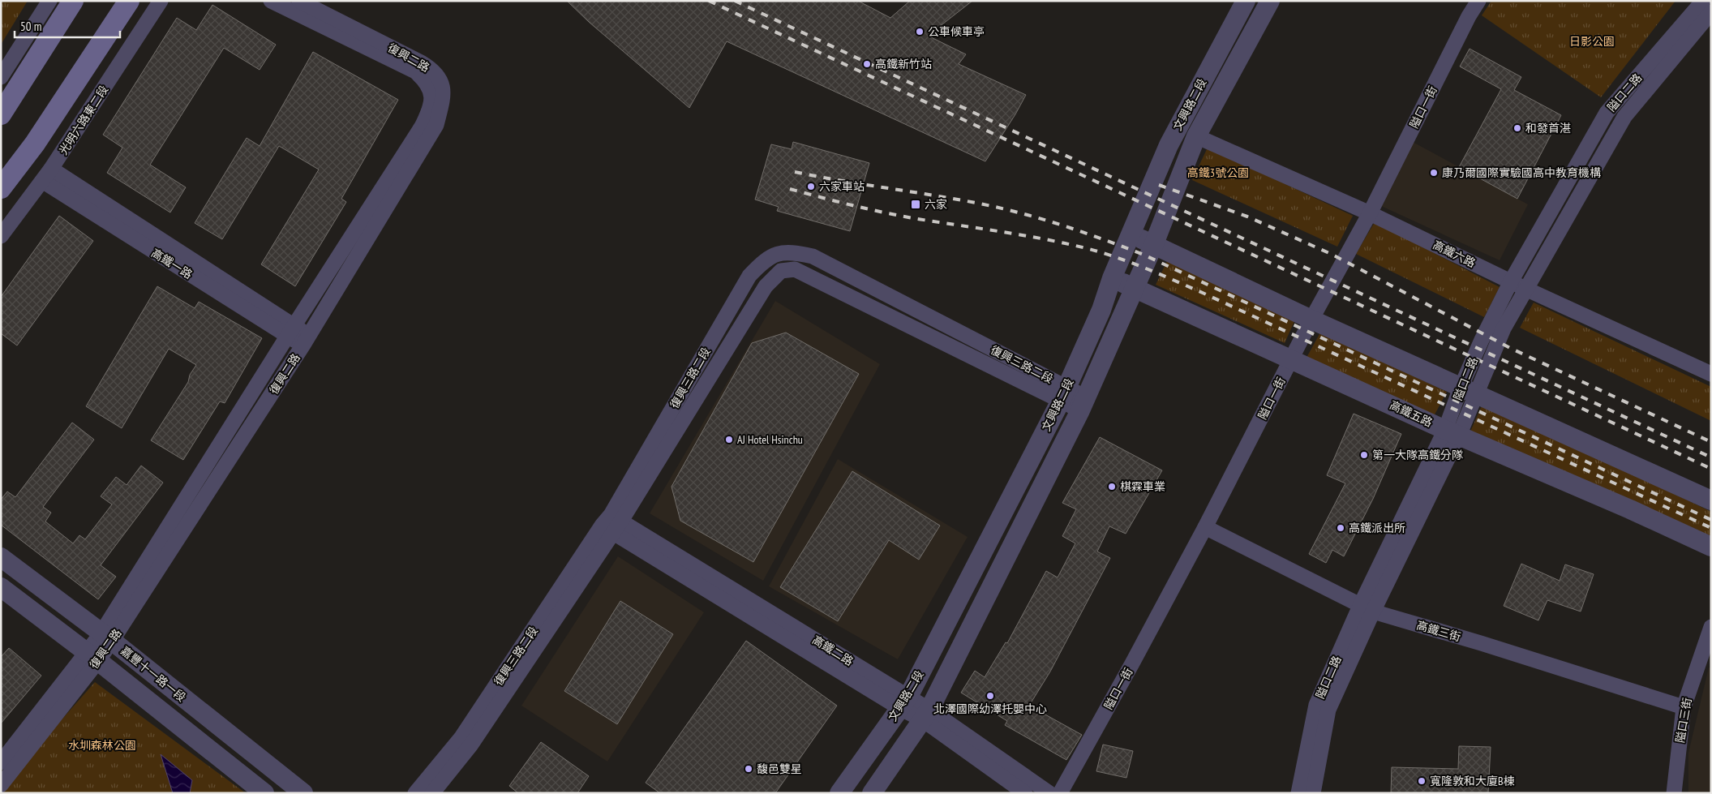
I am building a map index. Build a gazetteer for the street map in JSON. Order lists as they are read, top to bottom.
{
  "streets": {
    "street": [
      "復興二路",
      "隘口二路",
      "文興路二段",
      "隘口一街",
      "光明六路東二段",
      "高鐵六路",
      "高鐵一路",
      "復興三路二段",
      "高鐵五路",
      "高鐵三街",
      "高鐵二路",
      "嘉豐十一路一段",
      "隘口三街"
    ]
  },
  "crossings": [
    ["復興二路", "高鐵一路"],
    ["復興二路", "嘉豐十一路一段"],
    ["隘口二路", "高鐵六路"],
    ["隘口二路", "高鐵五路"],
    ["隘口二路", "高鐵三街"],
    ["文興路二段", "高鐵六路"],
    ["文興路二段", "復興三路二段"],
    ["文興路二段", "高鐵五路"],
    ["文興路二段", "高鐵二路"],
    ["隘口一街", "高鐵六路"],
    ["隘口一街", "高鐵五路"],
    ["隘口一街", "高鐵三街"],
    ["光明六路東二段", "高鐵一路"],
    ["復興三路二段", "高鐵二路"],
    ["高鐵三街", "隘口三街"]
  ],
  "parks": ["日影公園", "高鐵3號公園", "水圳森林公園"],
  "places": {
    "other": [
      "公車候車亭",
      "高鐵新竹站",
      "和發首湛",
      "康乃爾國際實驗國高中教育機構",
      "六家車站",
      "AJ Hotel Hsinchu",
      "第一大隊高鐵分隊",
      "棋霖車業",
      "高鐵派出所",
      "北澤國際幼澤托嬰中心",
      "馥邑雙星",
      "寬隆敦和大廈B棟"
    ],
    "transit": ["六家"]
  },
  "scale_bar": "50 m"
}
